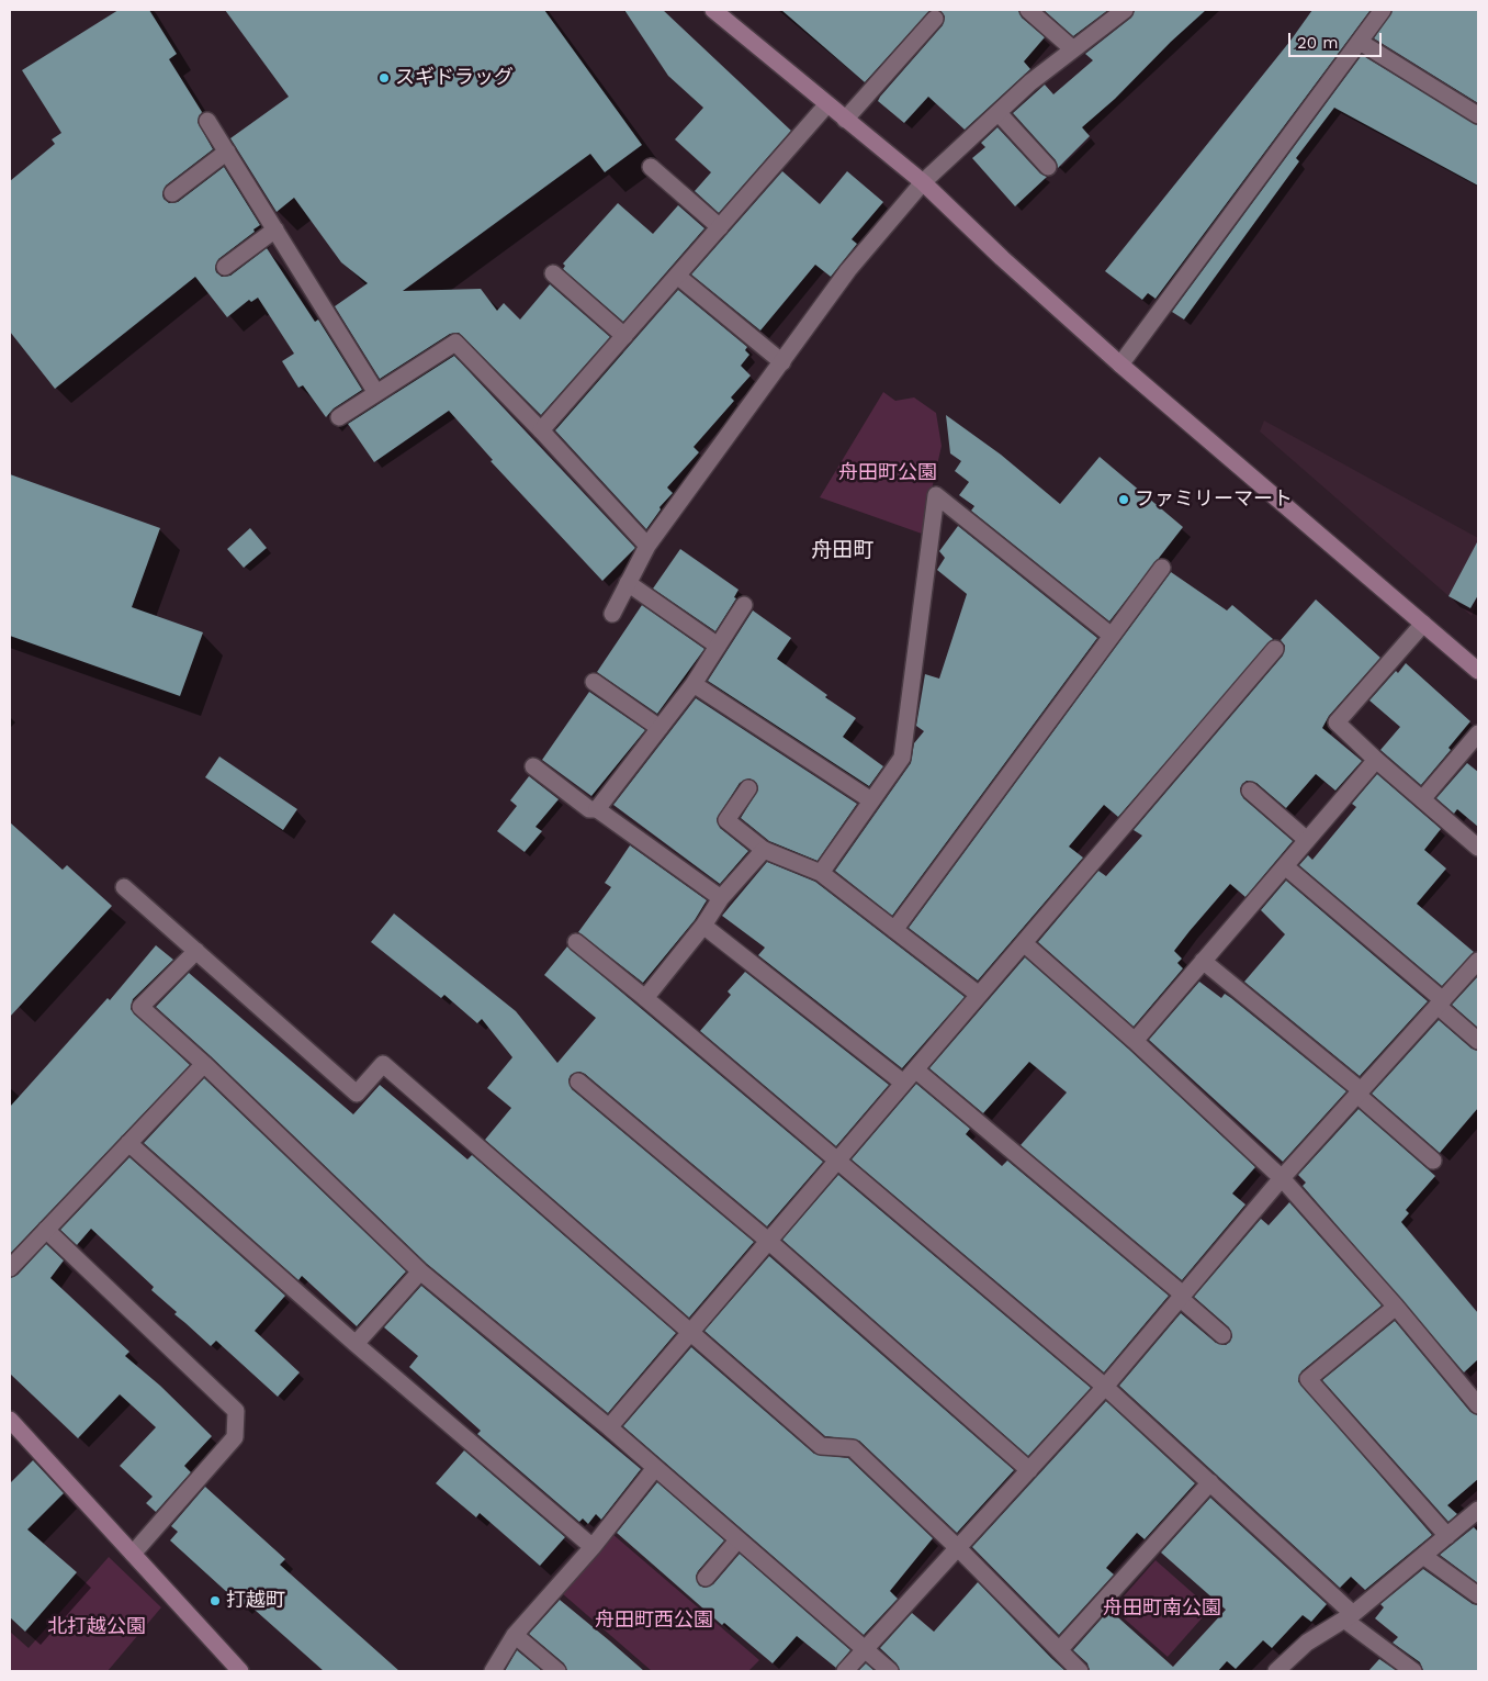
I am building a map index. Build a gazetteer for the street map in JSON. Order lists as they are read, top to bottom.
{
  "districts": ["舟田町"],
  "parks": [
    "舟田町公園",
    "舟田町南公園",
    "舟田町西公園",
    "北打越公園"
  ],
  "places": ["スギドラッグ", "ファミリーマート", "打越町"],
  "scale_bar": "20 m"
}
